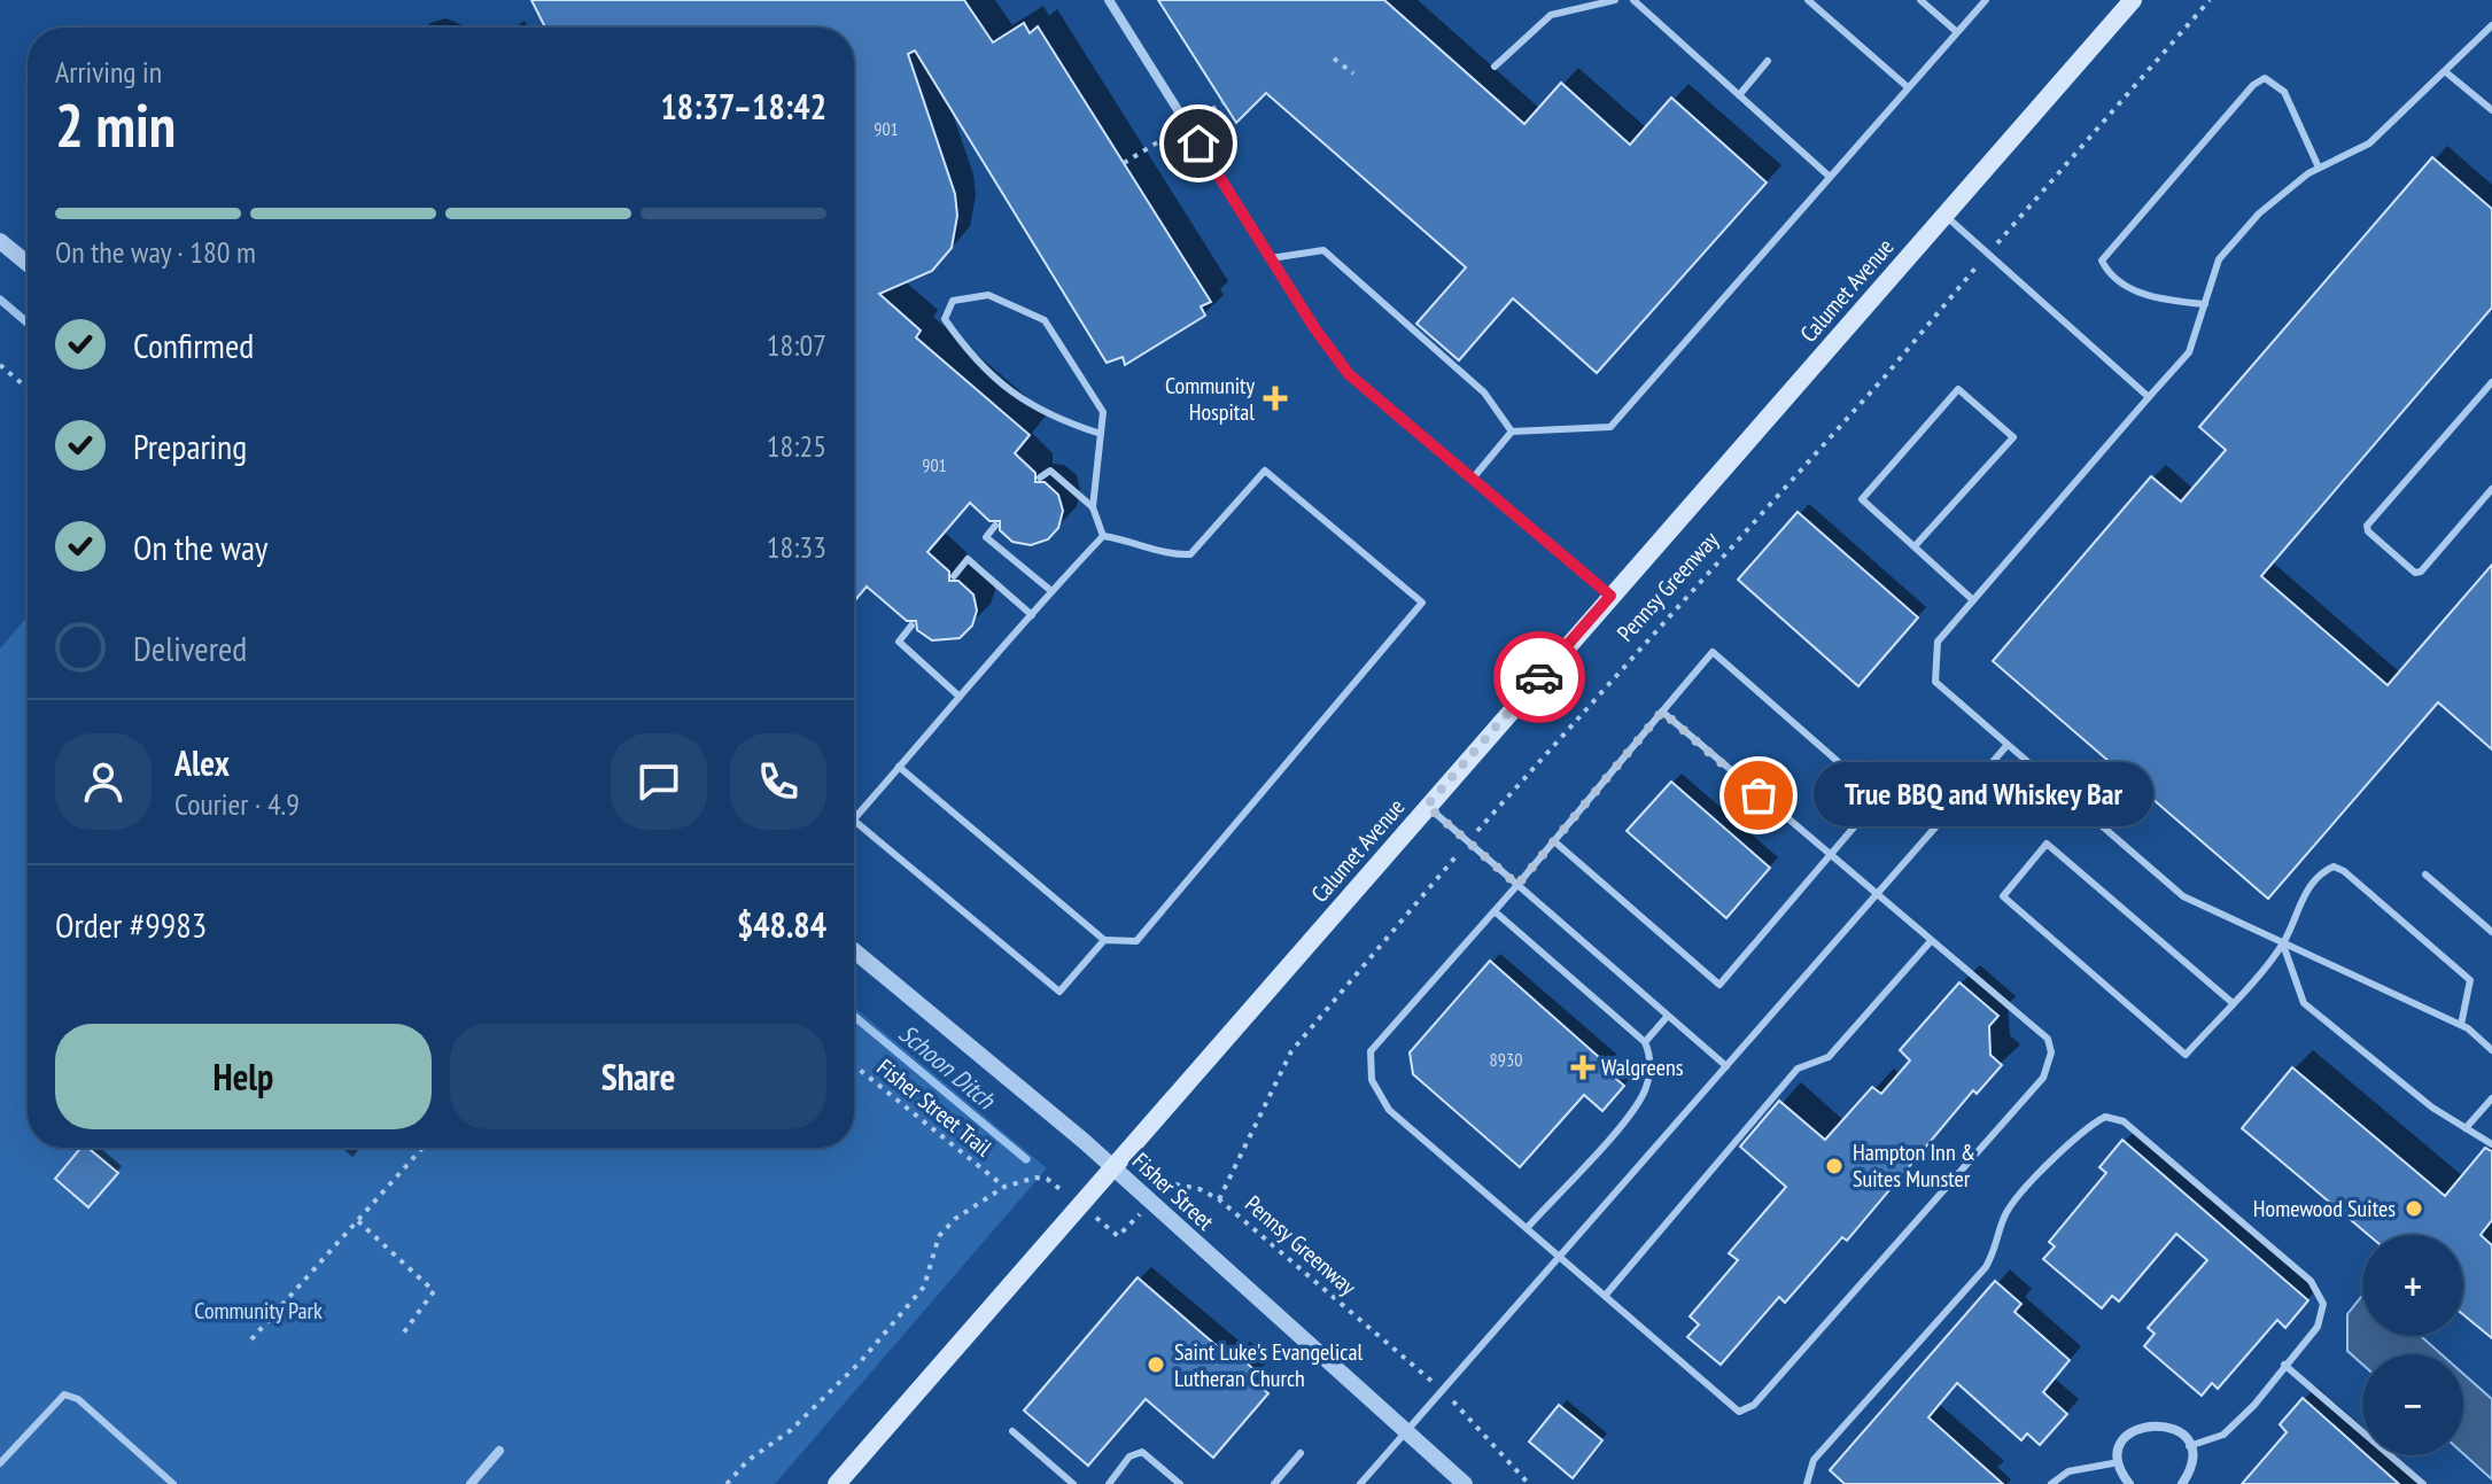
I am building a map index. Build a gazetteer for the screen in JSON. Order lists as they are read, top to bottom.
{
  "streets": {
    "main road": ["Calumet Avenue"],
    "street": ["Fisher Street"],
    "path": ["Pennsy Greenway", "Fisher Street Trail"]
  },
  "crossings": [
    ["Calumet Avenue", "Fisher Street"]
  ],
  "water": ["Schoon Ditch"],
  "parks": ["Community Park"],
  "places": {
    "health": ["Community Hospital", "Walgreens"],
    "other": [
      "True BBQ and Whiskey Bar",
      "Hampton Inn & Suites Munster",
      "Homewood Suites",
      "Saint Luke's Evangelical Lutheran Church"
    ]
  },
  "house_numbers": ["901", "901", "8930"],
  "page": {
    "heading": ["2 min", "Arriving in", "18:37–18:42"],
    "panel": [
      "Alex",
      "Courier · 4.9",
      "Order #9983",
      "$48.84"
    ],
    "bar": "On the way · 180 m",
    "list": [
      ["Confirmed", "18:07"],
      ["Preparing", "18:25"],
      ["On the way", "18:33"],
      "Delivered"
    ],
    "bubble": "True BBQ and Whiskey Bar",
    "buttons": ["Help", "Share"],
    "map_buttons": ["+", "−"]
  }
}
